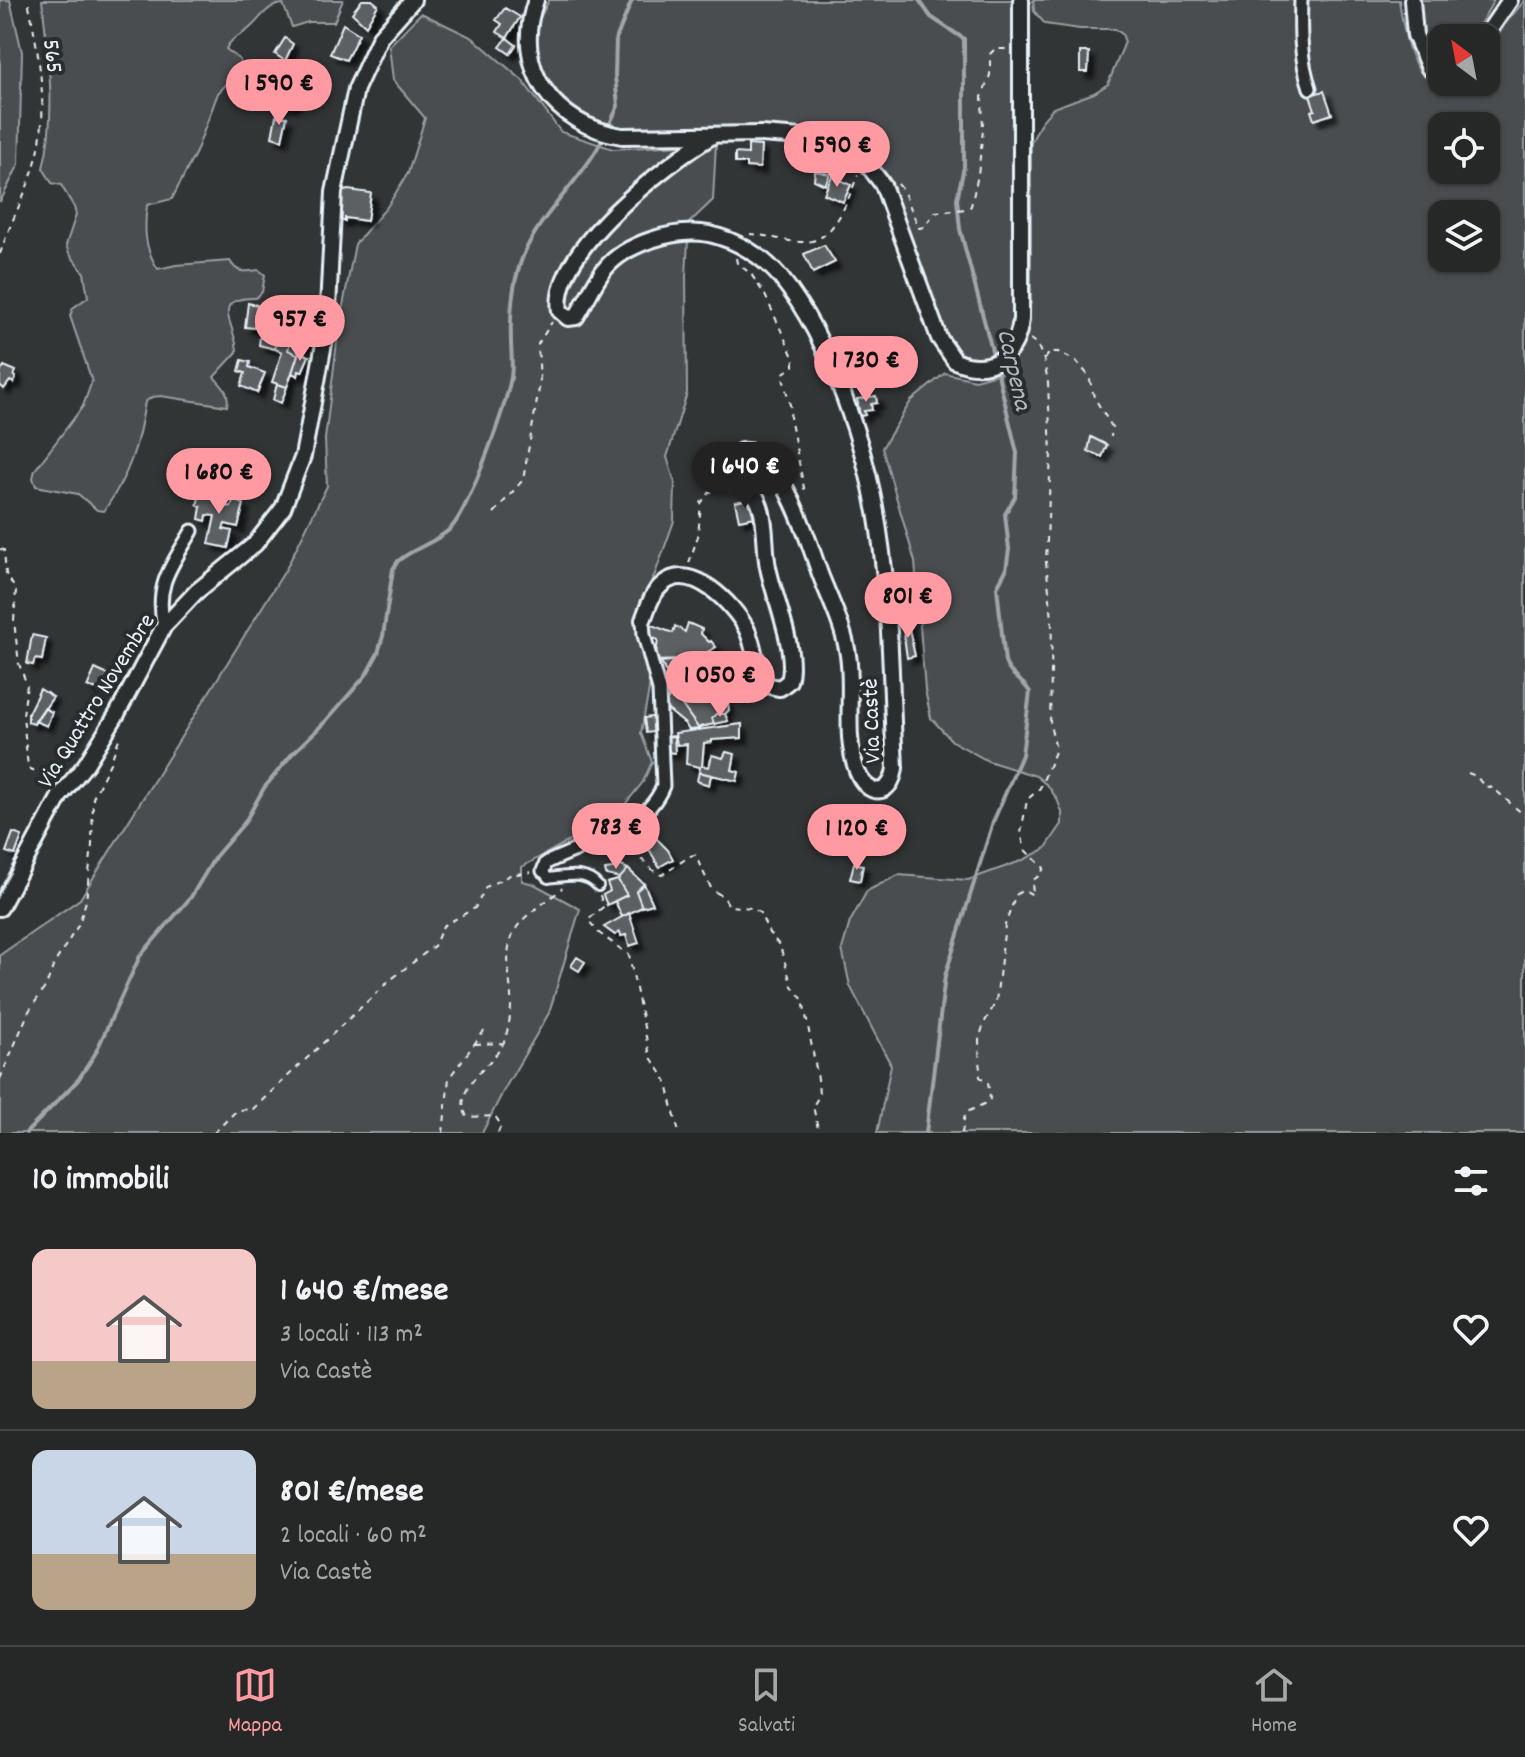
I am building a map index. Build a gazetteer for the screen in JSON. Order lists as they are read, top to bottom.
{
  "streets": {
    "street": ["Via Quattro Novembre", "Via Castè"],
    "path": ["565"]
  },
  "water": ["Carpena"],
  "north": "top left",
  "page": {
    "price": [
      "1 590 €",
      "1 590 €",
      "957 €",
      "1 730 €",
      "1 640 €",
      "1 680 €",
      "801 €",
      "1 050 €",
      "783 €",
      "1 120 €"
    ],
    "heading": "10 immobili",
    "list": [
      {
        "name": "1 640 €/mese",
        "note": "3 locali · 113 m² · Via Castè"
      },
      {
        "name": "801 €/mese",
        "note": "2 locali · 60 m² · Via Castè"
      }
    ],
    "tabs": ["Mappa", "Salvati", "Home"]
  }
}
